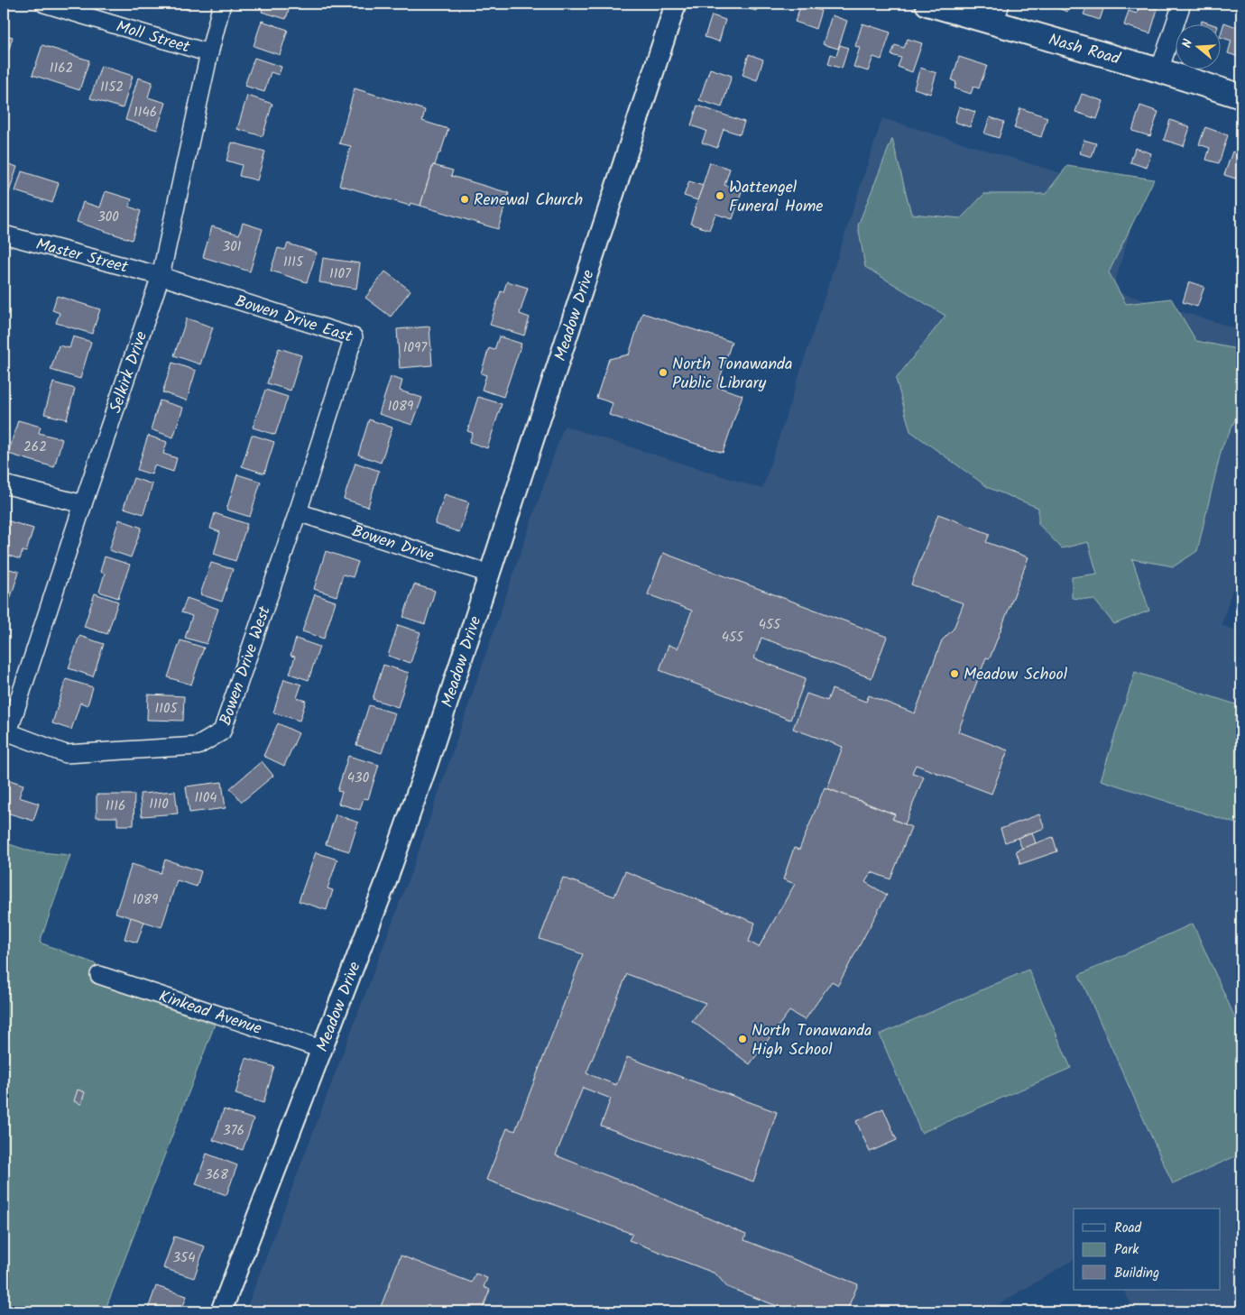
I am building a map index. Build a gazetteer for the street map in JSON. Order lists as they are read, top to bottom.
{
  "streets": {
    "main road": ["Nash Road"],
    "street": [
      "Moll Street",
      "Master Street",
      "Meadow Drive",
      "Bowen Drive East",
      "Selkirk Drive",
      "Bowen Drive",
      "Bowen Drive West",
      "Kinkead Avenue"
    ]
  },
  "crossings": [
    ["Moll Street", "Selkirk Drive"],
    ["Master Street", "Bowen Drive East"],
    ["Master Street", "Selkirk Drive"],
    ["Meadow Drive", "Bowen Drive"],
    ["Meadow Drive", "Kinkead Avenue"],
    ["Bowen Drive East", "Selkirk Drive"],
    ["Bowen Drive East", "Bowen Drive"],
    ["Bowen Drive East", "Bowen Drive West"],
    ["Selkirk Drive", "Bowen Drive West"],
    ["Bowen Drive", "Bowen Drive West"]
  ],
  "places": [
    "Wattengel Funeral Home",
    "Renewal Church",
    "North Tonawanda Public Library",
    "Meadow School",
    "North Tonawanda High School"
  ],
  "house_numbers": [
    "1162",
    "1152",
    "1146",
    "300",
    "301",
    "1115",
    "1107",
    "1097",
    "1089",
    "262",
    "455",
    "455",
    "1105",
    "430",
    "1104",
    "1110",
    "1116",
    "1089",
    "376",
    "368",
    "354"
  ],
  "legend": ["Road", "Park", "Building"],
  "north": "left"
}
